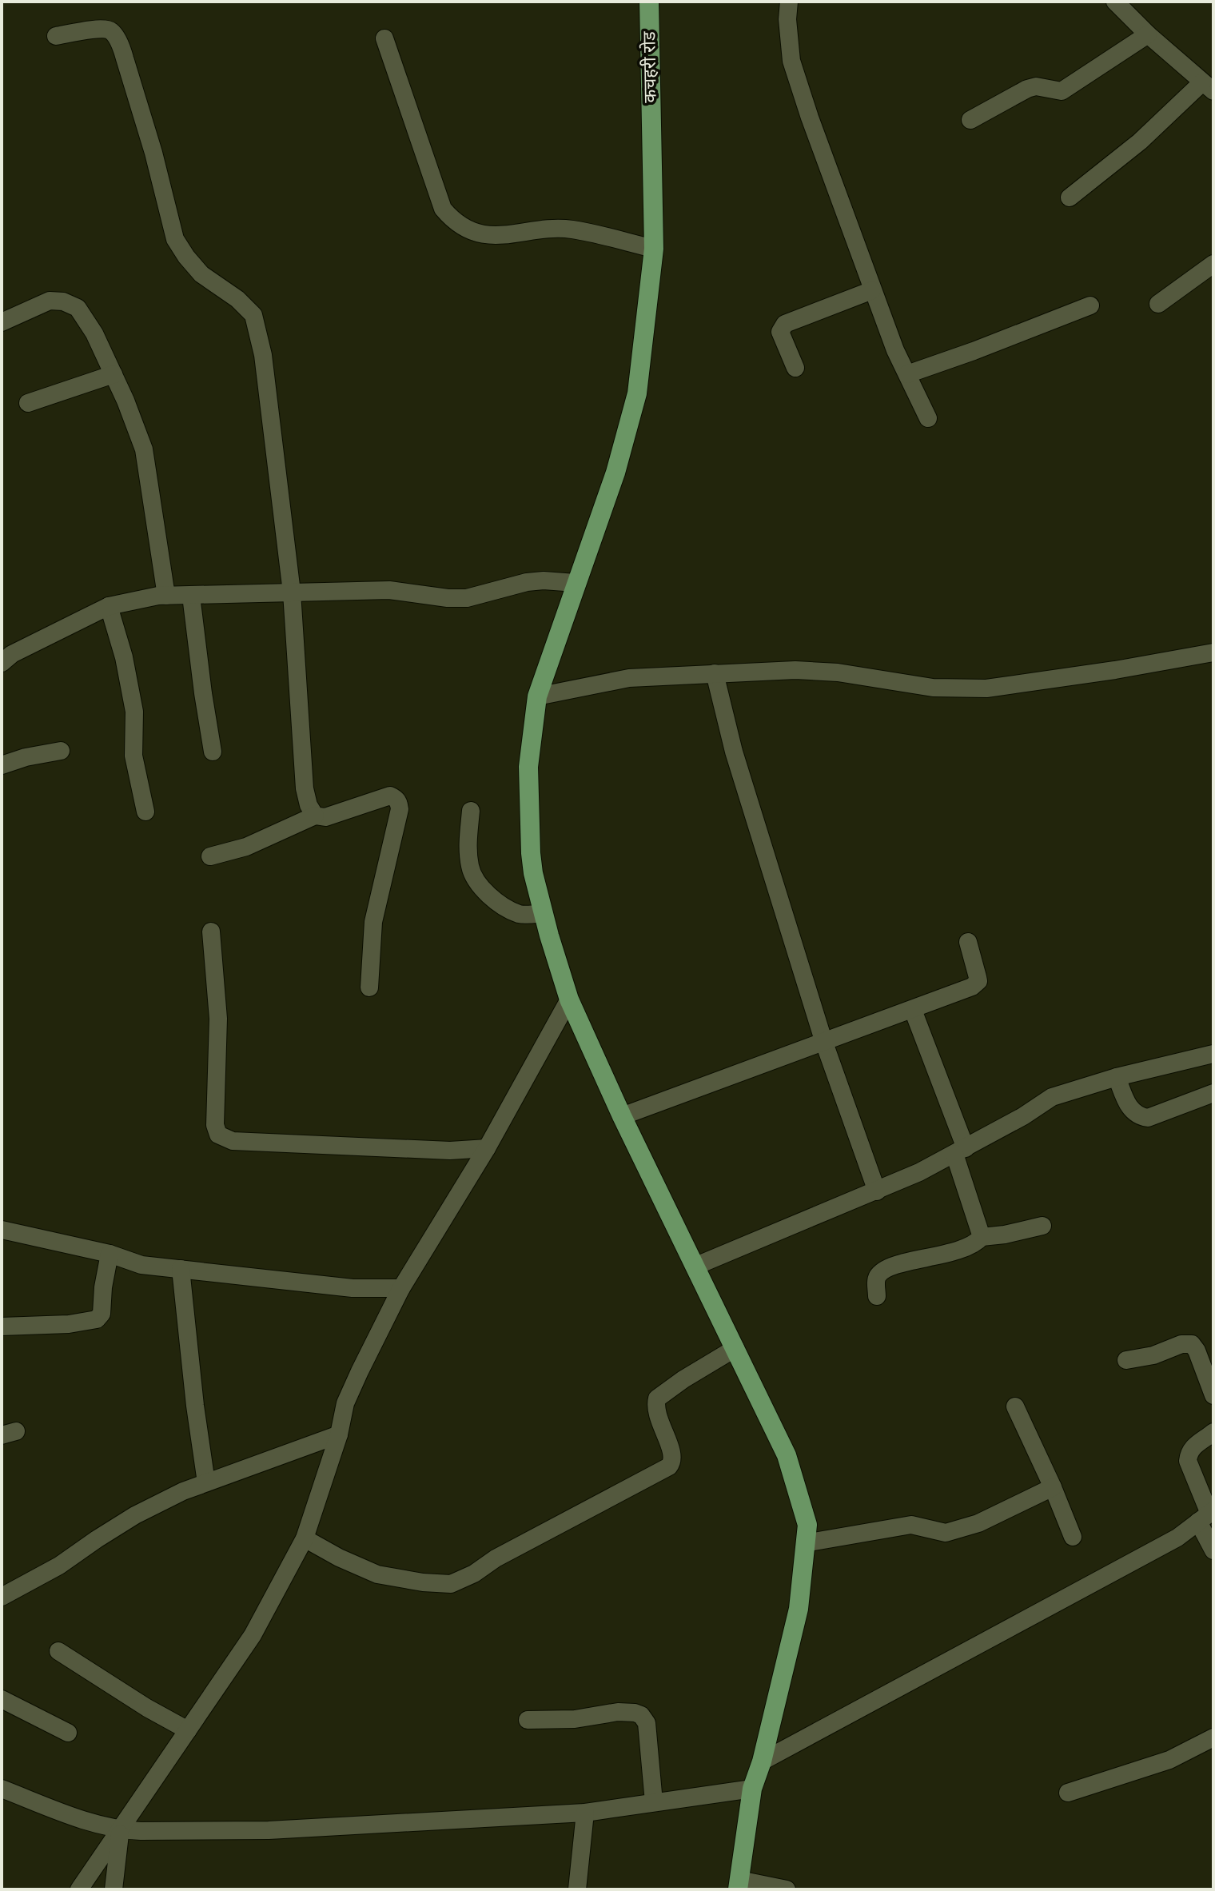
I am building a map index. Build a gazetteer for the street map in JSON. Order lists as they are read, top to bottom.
{
  "streets": {
    "main road": ["कचहरी रोड"]
  }
}
